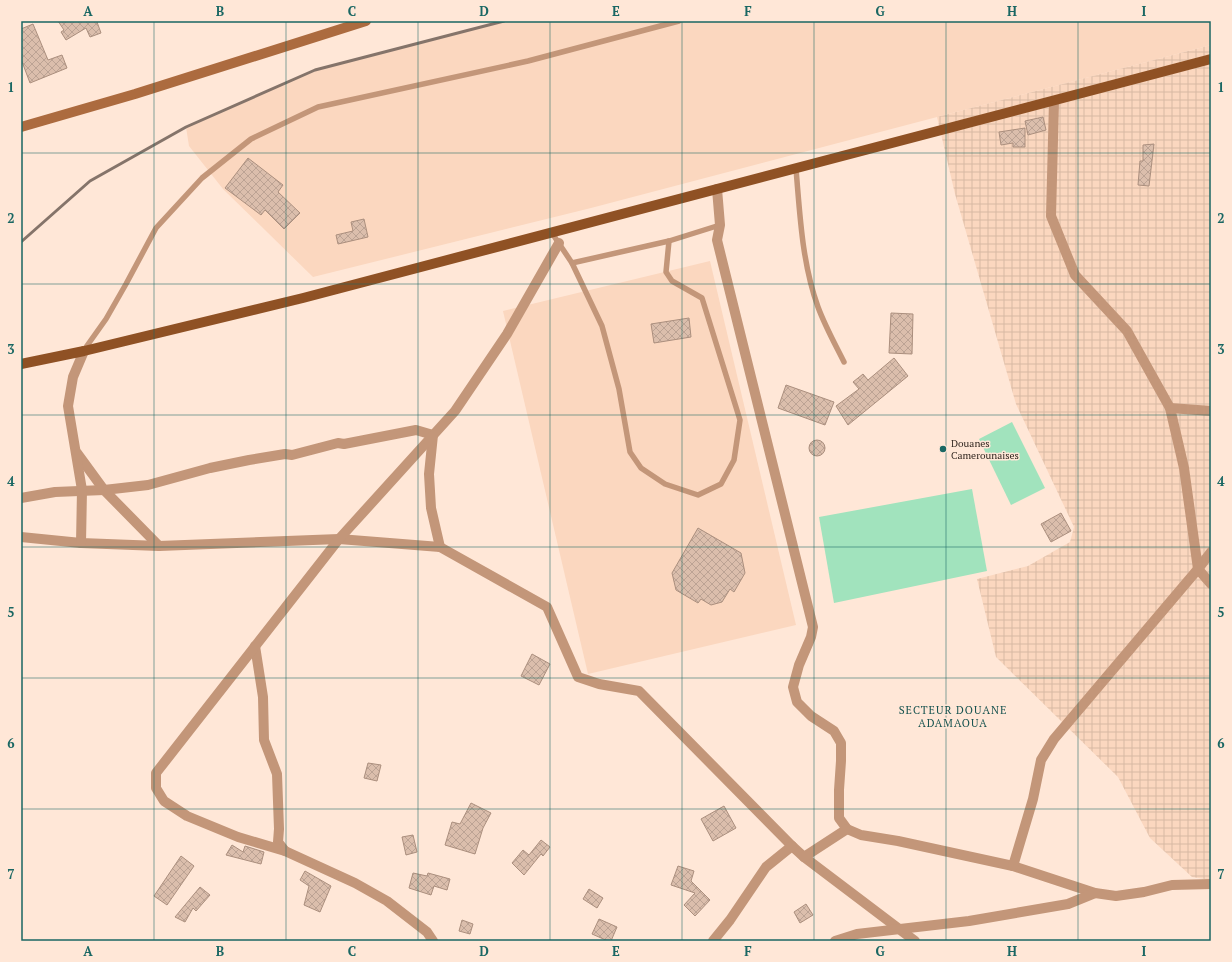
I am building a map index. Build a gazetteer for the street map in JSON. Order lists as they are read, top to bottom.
{
  "districts": ["SECTEUR DOUANE ADAMAOUA"],
  "places": ["Douanes Camerounaises"],
  "grid": {
    "columns": [
      "A",
      "B",
      "C",
      "D",
      "E",
      "F",
      "G",
      "H",
      "I"
    ],
    "rows": [
      "1",
      "2",
      "3",
      "4",
      "5",
      "6",
      "7"
    ]
  }
}
